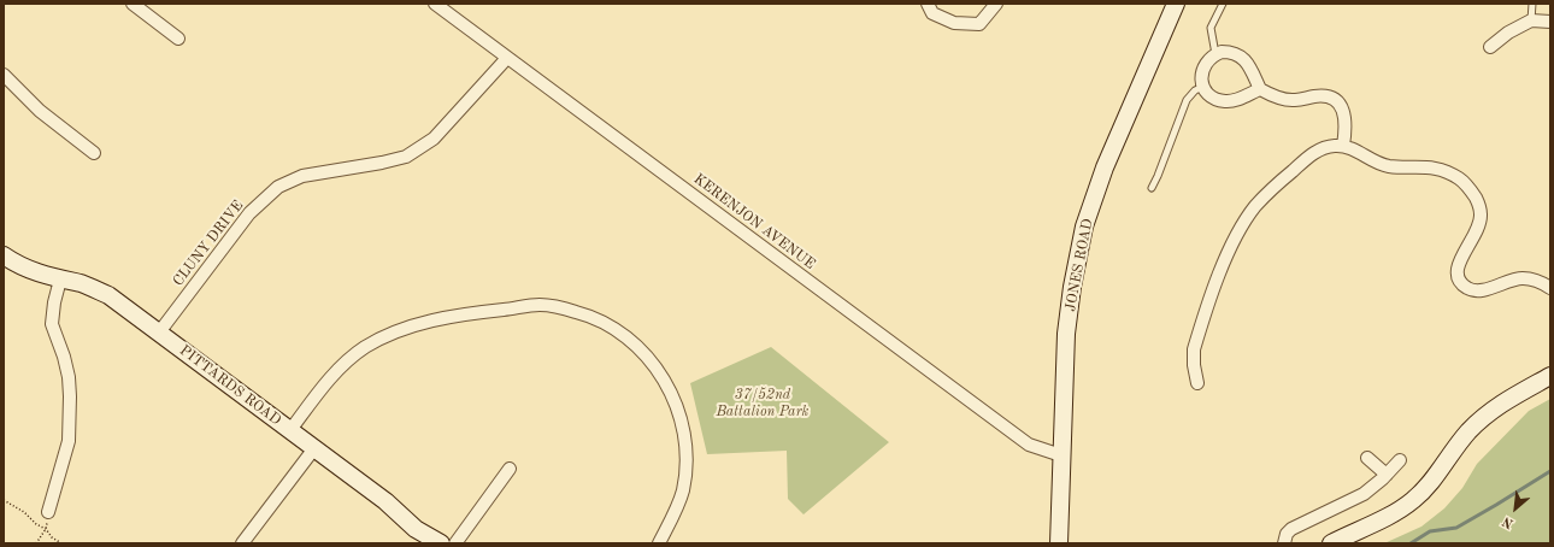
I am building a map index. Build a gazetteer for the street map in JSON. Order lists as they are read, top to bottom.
{
  "streets": {
    "street": [
      "KERENJON AVENUE",
      "CLUNY DRIVE",
      "JONES ROAD",
      "PITTARDS ROAD"
    ]
  },
  "crossings": [
    ["KERENJON AVENUE", "CLUNY DRIVE"],
    ["KERENJON AVENUE", "JONES ROAD"],
    ["CLUNY DRIVE", "PITTARDS ROAD"]
  ],
  "parks": ["37/52nd Battalion Park"],
  "north": "bottom left"
}
